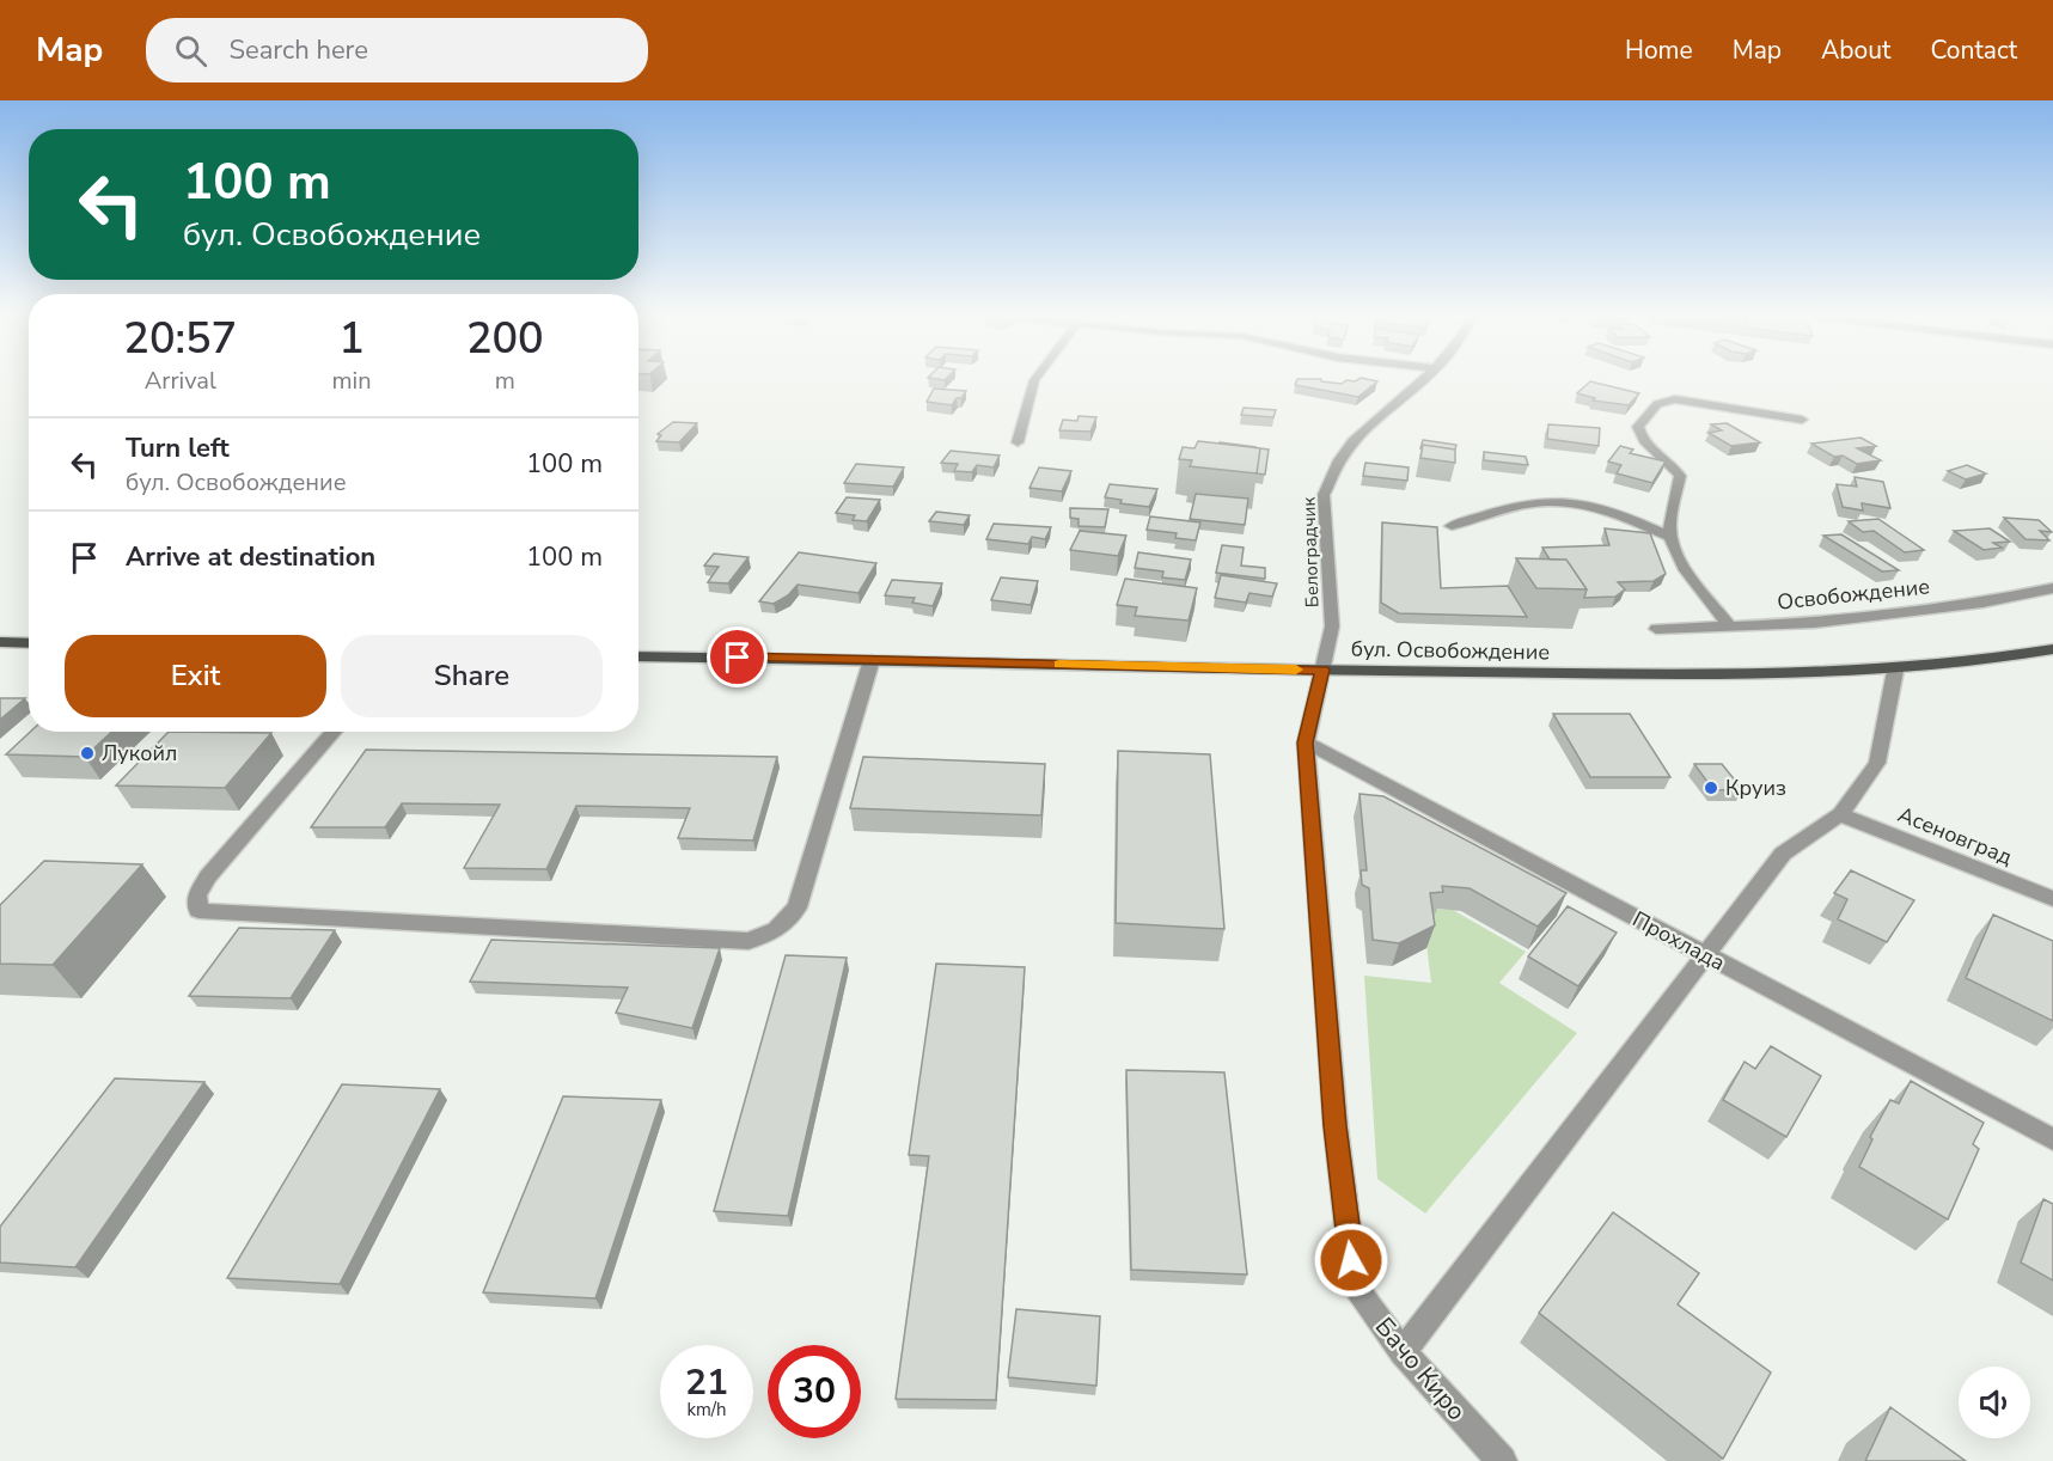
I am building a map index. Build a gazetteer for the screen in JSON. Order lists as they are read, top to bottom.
{
  "streets": {
    "main road": ["бул. Освобождение"],
    "street": [
      "Белоградчик",
      "Освобождение",
      "Асеновград",
      "Прохлада",
      "Бачо Киро"
    ]
  },
  "crossings": [
    ["Белоградчик", "бул. Освобождение"],
    ["Белоградчик", "Бачо Киро"],
    ["бул. Освобождение", "Бачо Киро"],
    ["Прохлада", "Бачо Киро"]
  ],
  "places": ["Лукойл", "Круиз"],
  "page": {
    "header": "Map",
    "search": "Search here",
    "nav": [
      "Home",
      "Map",
      "About",
      "Contact"
    ],
    "turn": ["100 m", "бул. Освобождение"],
    "eta": [
      "20:57",
      "Arrival",
      "1",
      "min",
      "200",
      "m"
    ],
    "list": [
      {
        "name": "Turn left",
        "note": "бул. Освобождение",
        "value": "100 m"
      },
      {
        "name": "Arrive at destination",
        "value": "100 m"
      }
    ],
    "buttons": ["Exit", "Share"],
    "speed": "21 km/h",
    "limit": "30"
  }
}
